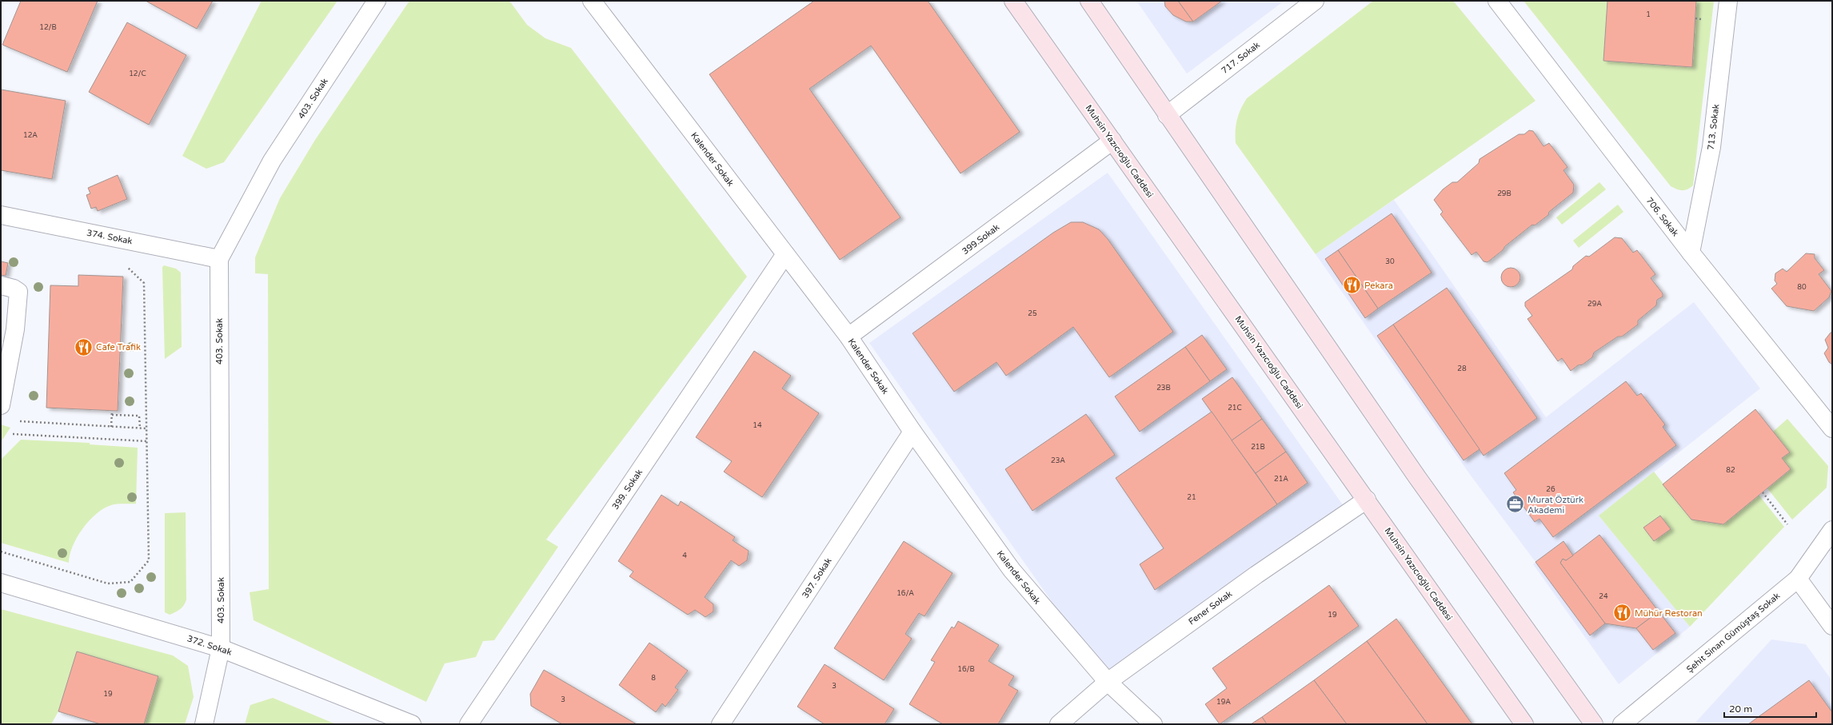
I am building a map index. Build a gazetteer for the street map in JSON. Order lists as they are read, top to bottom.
{
  "streets": {
    "main road": ["Muhsin Yazıcıoğlu Caddesi"],
    "street": [
      "717. Sokak",
      "403. Sokak",
      "713. Sokak",
      "Kalender Sokak",
      "706. Sokak",
      "374. Sokak",
      "399.Sokak",
      "399. Sokak",
      "397. Sokak",
      "Fener Sokak",
      "Şehit Sinan Gümüştaş Sokak",
      "372. Sokak"
    ]
  },
  "crossings": [
    ["403. Sokak", "374. Sokak"],
    ["403. Sokak", "372. Sokak"],
    ["713. Sokak", "706. Sokak"],
    ["Muhsin Yazıcıoğlu Caddesi", "399.Sokak"],
    ["Muhsin Yazıcıoğlu Caddesi", "Fener Sokak"],
    ["Kalender Sokak", "399.Sokak"],
    ["Kalender Sokak", "399. Sokak"],
    ["Kalender Sokak", "397. Sokak"],
    ["Kalender Sokak", "Fener Sokak"]
  ],
  "places": {
    "restaurant": ["Pekara", "Cafe Trafik", "Mühür Restoran"],
    "office": ["Murat Öztürk Akademi"]
  },
  "house_numbers": [
    "1",
    "12/B",
    "12/C",
    "12A",
    "29B",
    "30",
    "80",
    "29A",
    "25",
    "28",
    "23B",
    "21C",
    "14",
    "21B",
    "23A",
    "82",
    "21A",
    "26",
    "21",
    "4",
    "16/A",
    "24",
    "19",
    "16/B",
    "8",
    "3",
    "19",
    "3",
    "19A"
  ],
  "scale_bar": "20 m"
}
